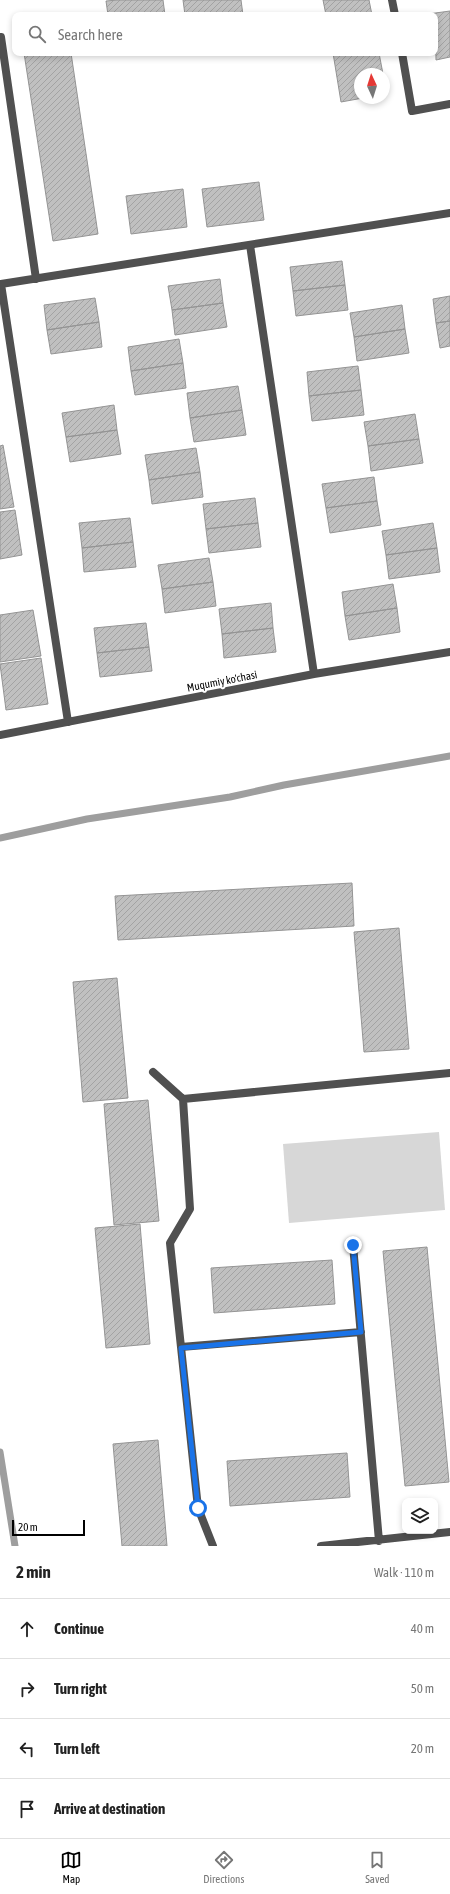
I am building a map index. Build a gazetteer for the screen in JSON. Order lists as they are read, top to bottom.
{
  "streets": {
    "street": ["Muqumiy ko'chasi"]
  },
  "scale_bar": "20 m",
  "north": "top",
  "page": {
    "search": "Search here",
    "scale": "20 m",
    "heading": ["2 min", "Walk · 110 m"],
    "list": [
      ["Continue", "40 m"],
      ["Turn right", "50 m"],
      ["Turn left", "20 m"],
      "Arrive at destination"
    ],
    "nav": ["Map", "Directions", "Saved"]
  }
}
